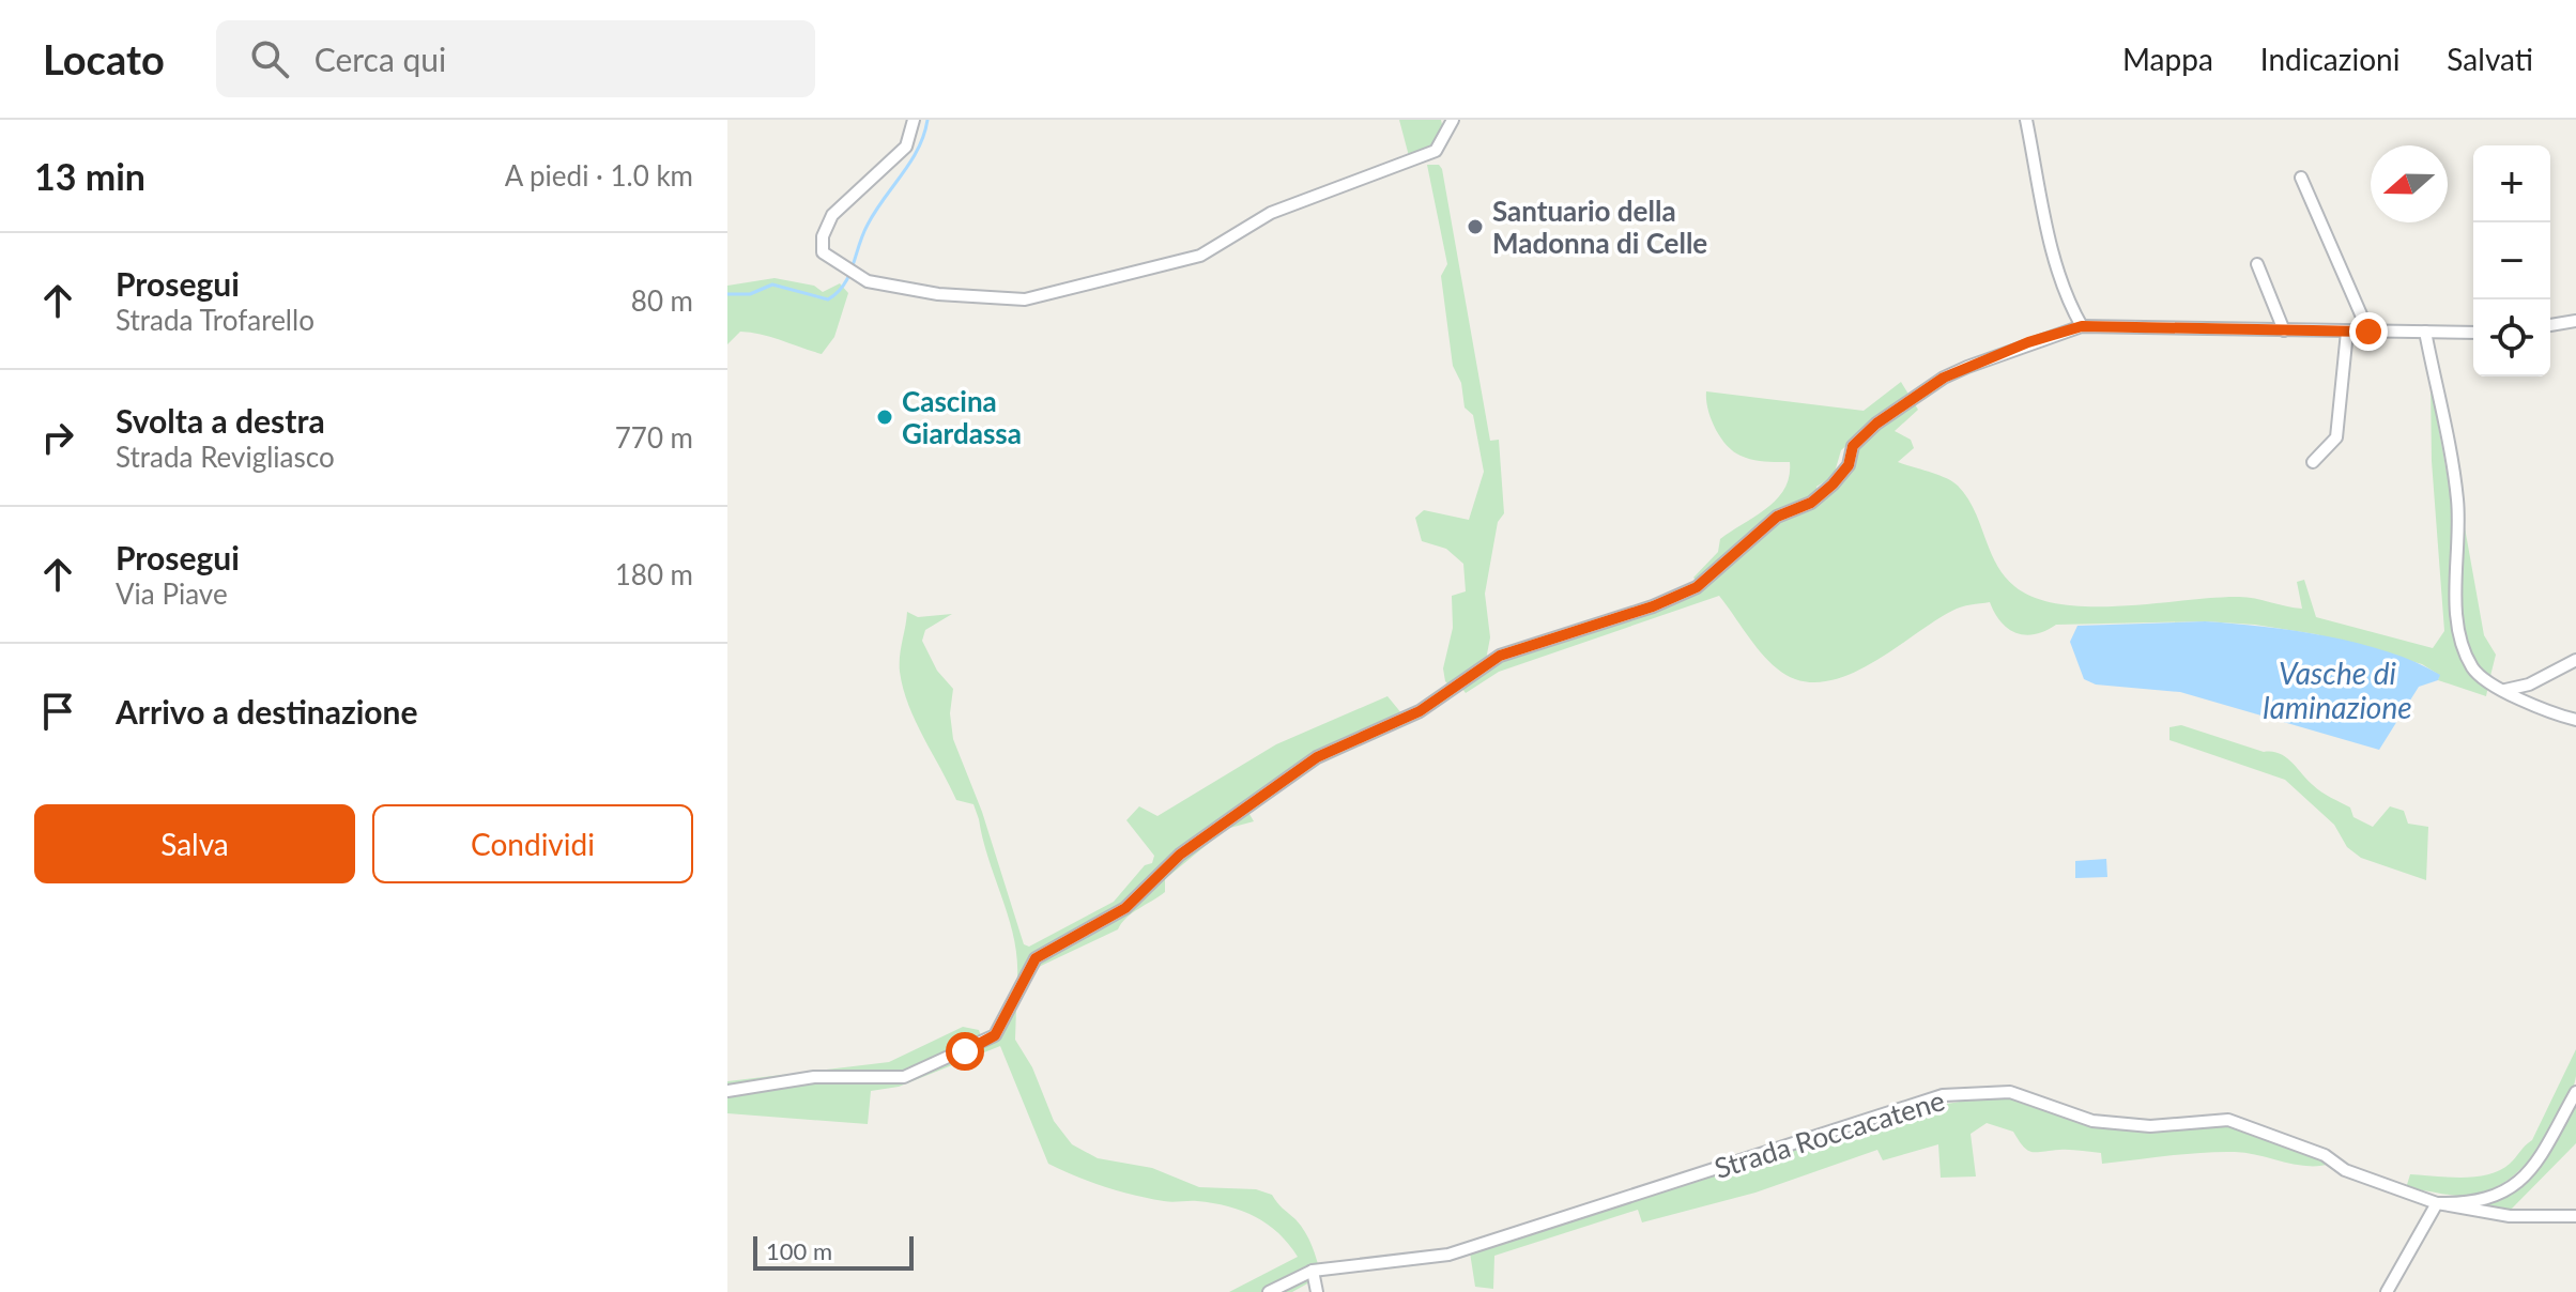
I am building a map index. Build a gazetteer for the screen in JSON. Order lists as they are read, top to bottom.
{
  "streets": {
    "street": ["Strada Roccacatene"]
  },
  "water": ["Vasche di laminazione"],
  "places": ["Santuario della Madonna di Celle", "Cascina Giardassa"],
  "scale_bar": "100 m",
  "north": "left",
  "page": {
    "header": "Locato",
    "search": "Cerca qui",
    "nav": ["Mappa", "Indicazioni", "Salvati"],
    "heading": ["13 min", "A piedi · 1.0 km"],
    "map_buttons": ["+", "−"],
    "list": [
      ["Prosegui", "Strada Trofarello", "80 m"],
      ["Svolta a destra", "Strada Revigliasco", "770 m"],
      ["Prosegui", "Via Piave", "180 m"],
      "Arrivo a destinazione"
    ],
    "buttons": ["Salva", "Condividi"],
    "scale": "100 m"
  }
}
